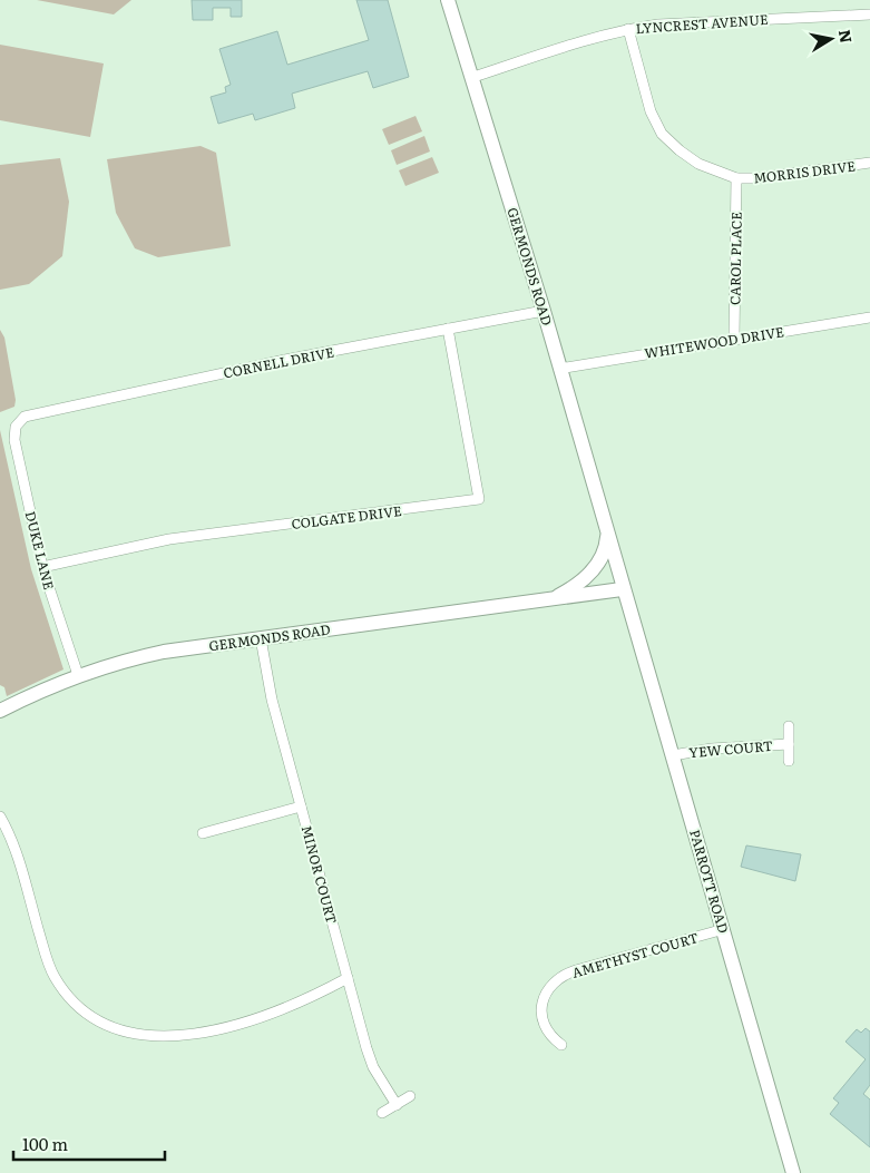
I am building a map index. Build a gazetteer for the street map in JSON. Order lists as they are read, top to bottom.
{
  "streets": {
    "street": [
      "LYNCREST AVENUE",
      "MORRIS DRIVE",
      "CAROL PLACE",
      "GERMONDS ROAD",
      "WHITEWOOD DRIVE",
      "CORNELL DRIVE",
      "COLGATE DRIVE",
      "DUKE LANE",
      "YEW COURT",
      "MINOR COURT",
      "PARROTT ROAD",
      "AMETHYST COURT"
    ]
  },
  "crossings": [
    ["LYNCREST AVENUE", "MORRIS DRIVE"],
    ["LYNCREST AVENUE", "GERMONDS ROAD"],
    ["MORRIS DRIVE", "CAROL PLACE"],
    ["CAROL PLACE", "WHITEWOOD DRIVE"],
    ["GERMONDS ROAD", "WHITEWOOD DRIVE"],
    ["GERMONDS ROAD", "CORNELL DRIVE"],
    ["GERMONDS ROAD", "DUKE LANE"],
    ["GERMONDS ROAD", "MINOR COURT"],
    ["GERMONDS ROAD", "PARROTT ROAD"],
    ["CORNELL DRIVE", "COLGATE DRIVE"],
    ["CORNELL DRIVE", "DUKE LANE"],
    ["COLGATE DRIVE", "DUKE LANE"],
    ["YEW COURT", "PARROTT ROAD"],
    ["PARROTT ROAD", "AMETHYST COURT"]
  ],
  "scale_bar": "100 m",
  "north": "right"
}
